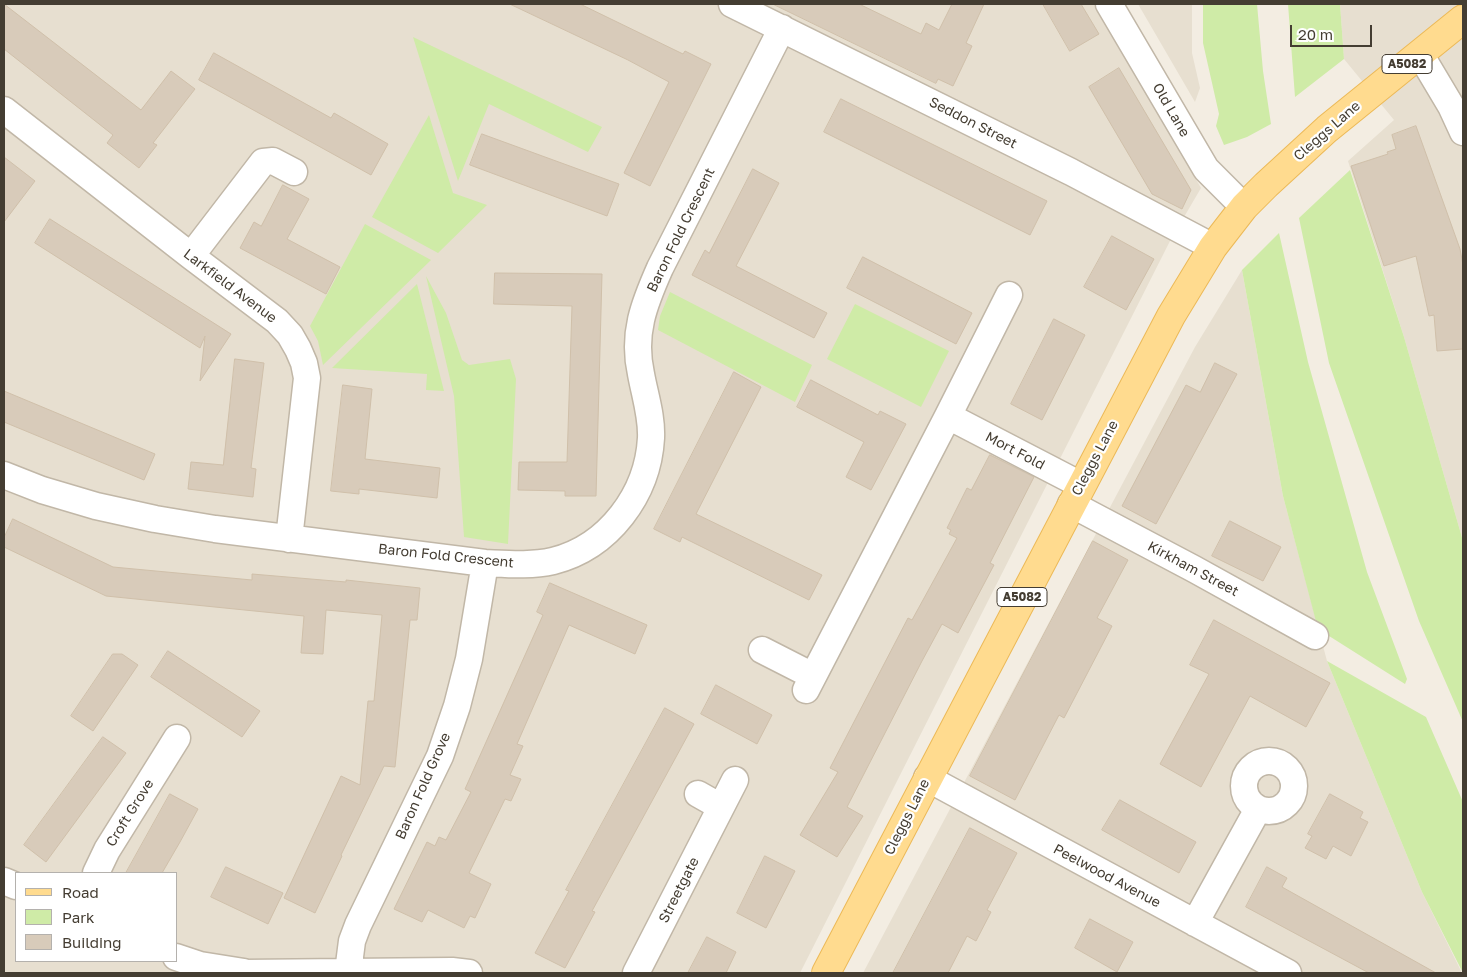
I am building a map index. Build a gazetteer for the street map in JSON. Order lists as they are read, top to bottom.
{
  "streets": {
    "main road": ["A5082", "Cleggs Lane"],
    "street": [
      "Old Lane",
      "Seddon Street",
      "Baron Fold Crescent",
      "Larkfield Avenue",
      "Mort Fold",
      "Kirkham Street",
      "Baron Fold Grove",
      "Croft Grove",
      "Peelwood Avenue",
      "Streetgate"
    ]
  },
  "crossings": [
    ["Old Lane", "Cleggs Lane"],
    ["Seddon Street", "Cleggs Lane"],
    ["Seddon Street", "Baron Fold Crescent"],
    ["Cleggs Lane", "Mort Fold"],
    ["Cleggs Lane", "Kirkham Street"],
    ["Cleggs Lane", "Peelwood Avenue"],
    ["Baron Fold Crescent", "Larkfield Avenue"],
    ["Baron Fold Crescent", "Baron Fold Grove"],
    ["Mort Fold", "Kirkham Street"]
  ],
  "legend": ["Road", "Park", "Building"],
  "scale_bar": "20 m"
}
